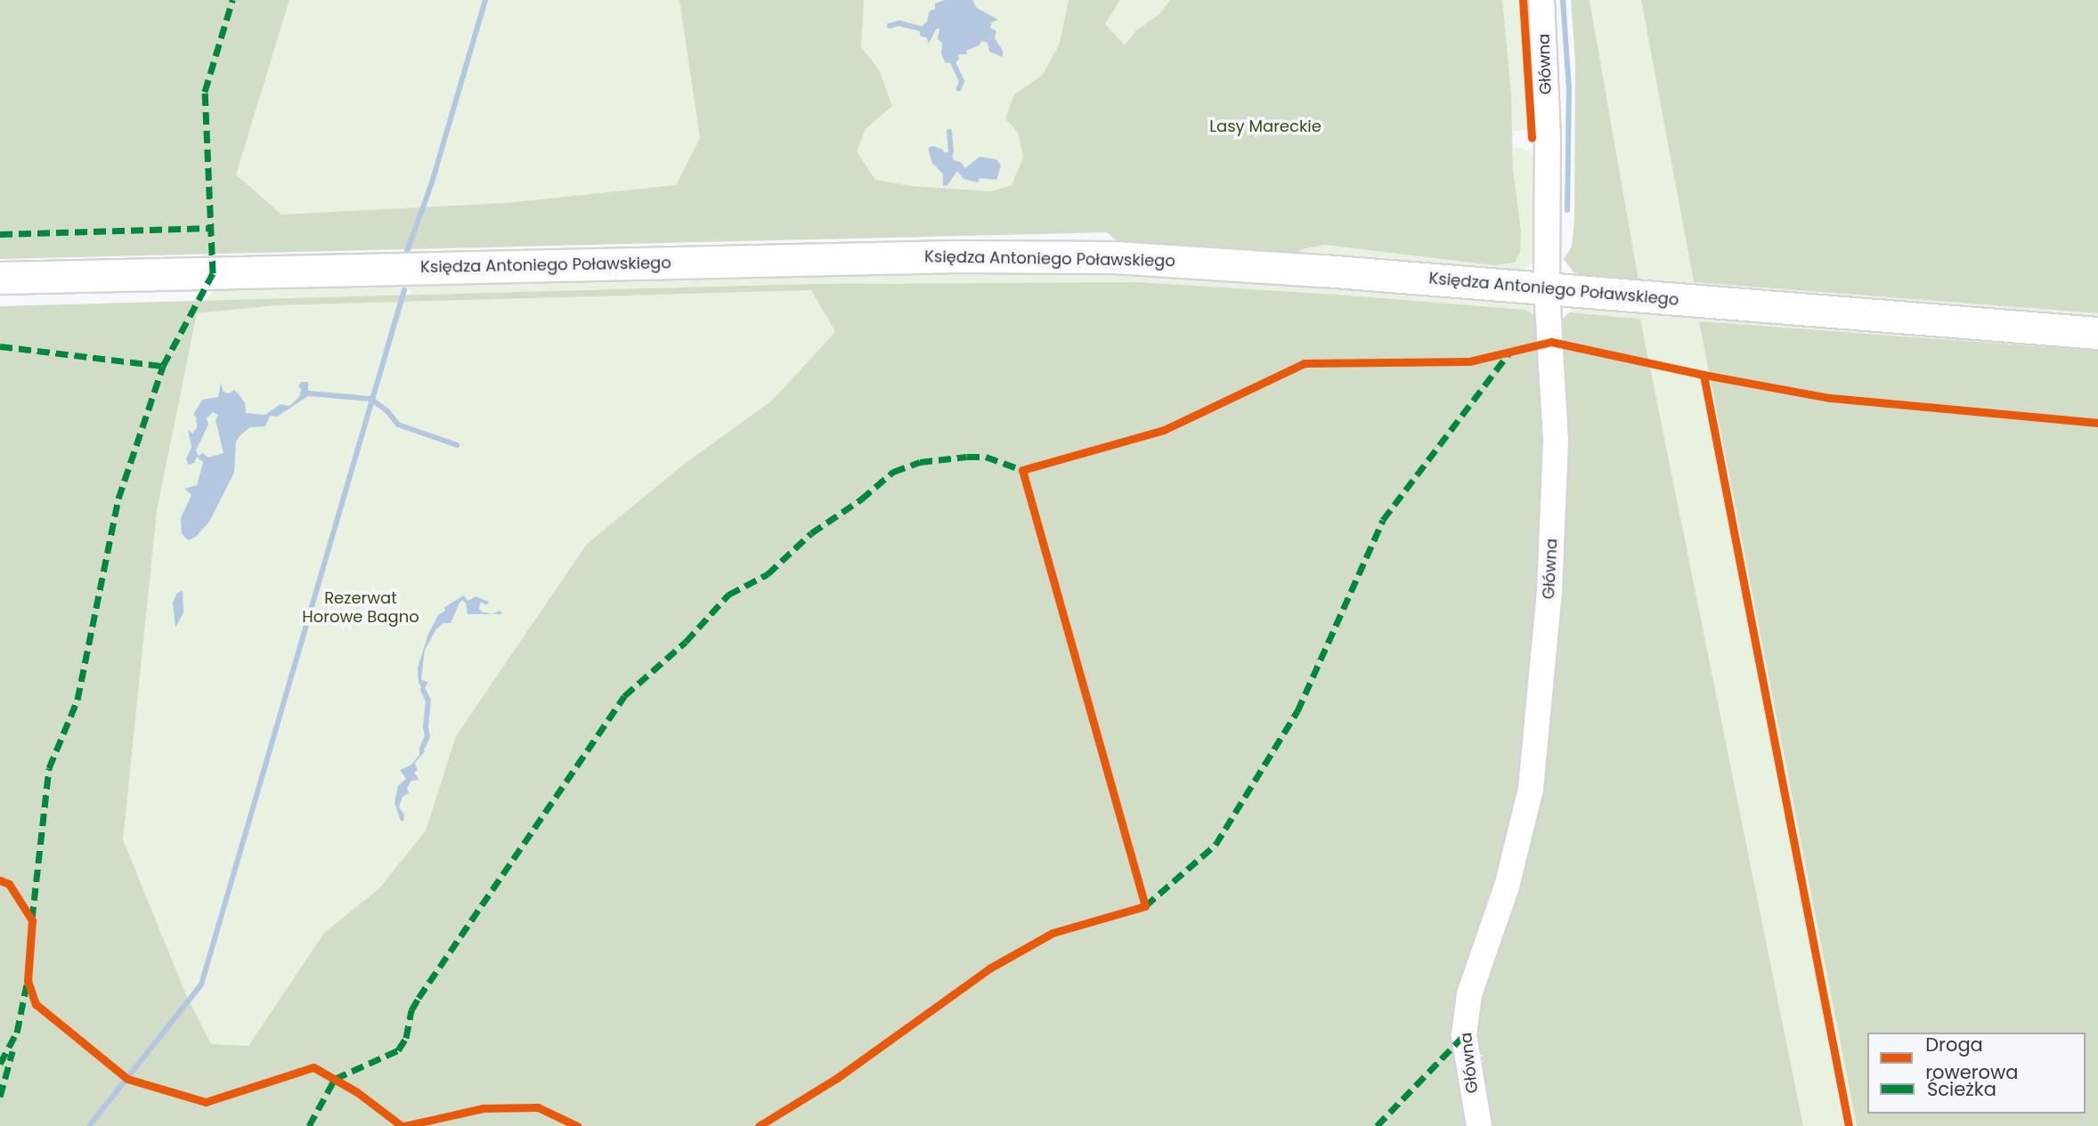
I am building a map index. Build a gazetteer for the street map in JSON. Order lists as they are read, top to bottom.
{
  "streets": {
    "main road": ["Księdza Antoniego Poławskiego"],
    "street": ["Główna"]
  },
  "crossings": [
    ["Główna", "Księdza Antoniego Poławskiego"]
  ],
  "parks": ["Lasy Mareckie", "Rezerwat Horowe Bagno"],
  "legend": ["Droga rowerowa", "Ścieżka"]
}
